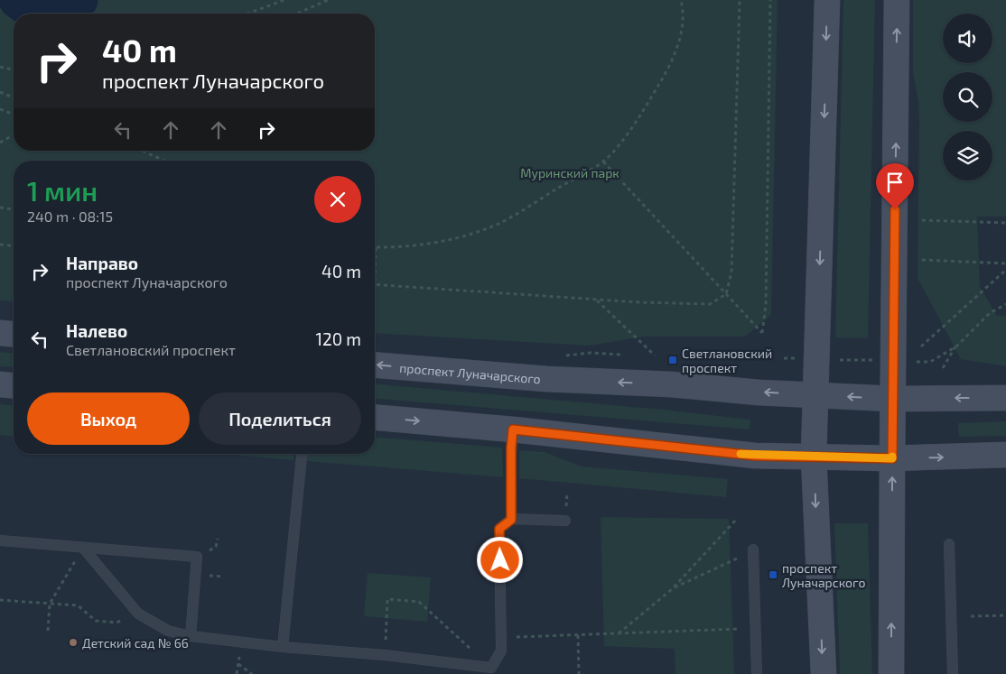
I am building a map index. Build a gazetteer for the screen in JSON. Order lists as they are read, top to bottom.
{
  "streets": {
    "main road": ["проспект Луначарского"]
  },
  "parks": ["Муринский парк"],
  "places": {
    "transit": ["Светлановский проспект", "проспект Луначарского"],
    "other": ["Детский сад № 66"]
  },
  "page": {
    "turn": ["40 m", "проспект Луначарского"],
    "heading": ["1 мин", "240 m · 08:15"],
    "list": [
      {
        "name": "Направо",
        "note": "проспект Луначарского",
        "value": "40 m"
      },
      {
        "name": "Налево",
        "note": "Светлановский проспект",
        "value": "120 m"
      }
    ],
    "buttons": ["Выход", "Поделиться"]
  }
}
